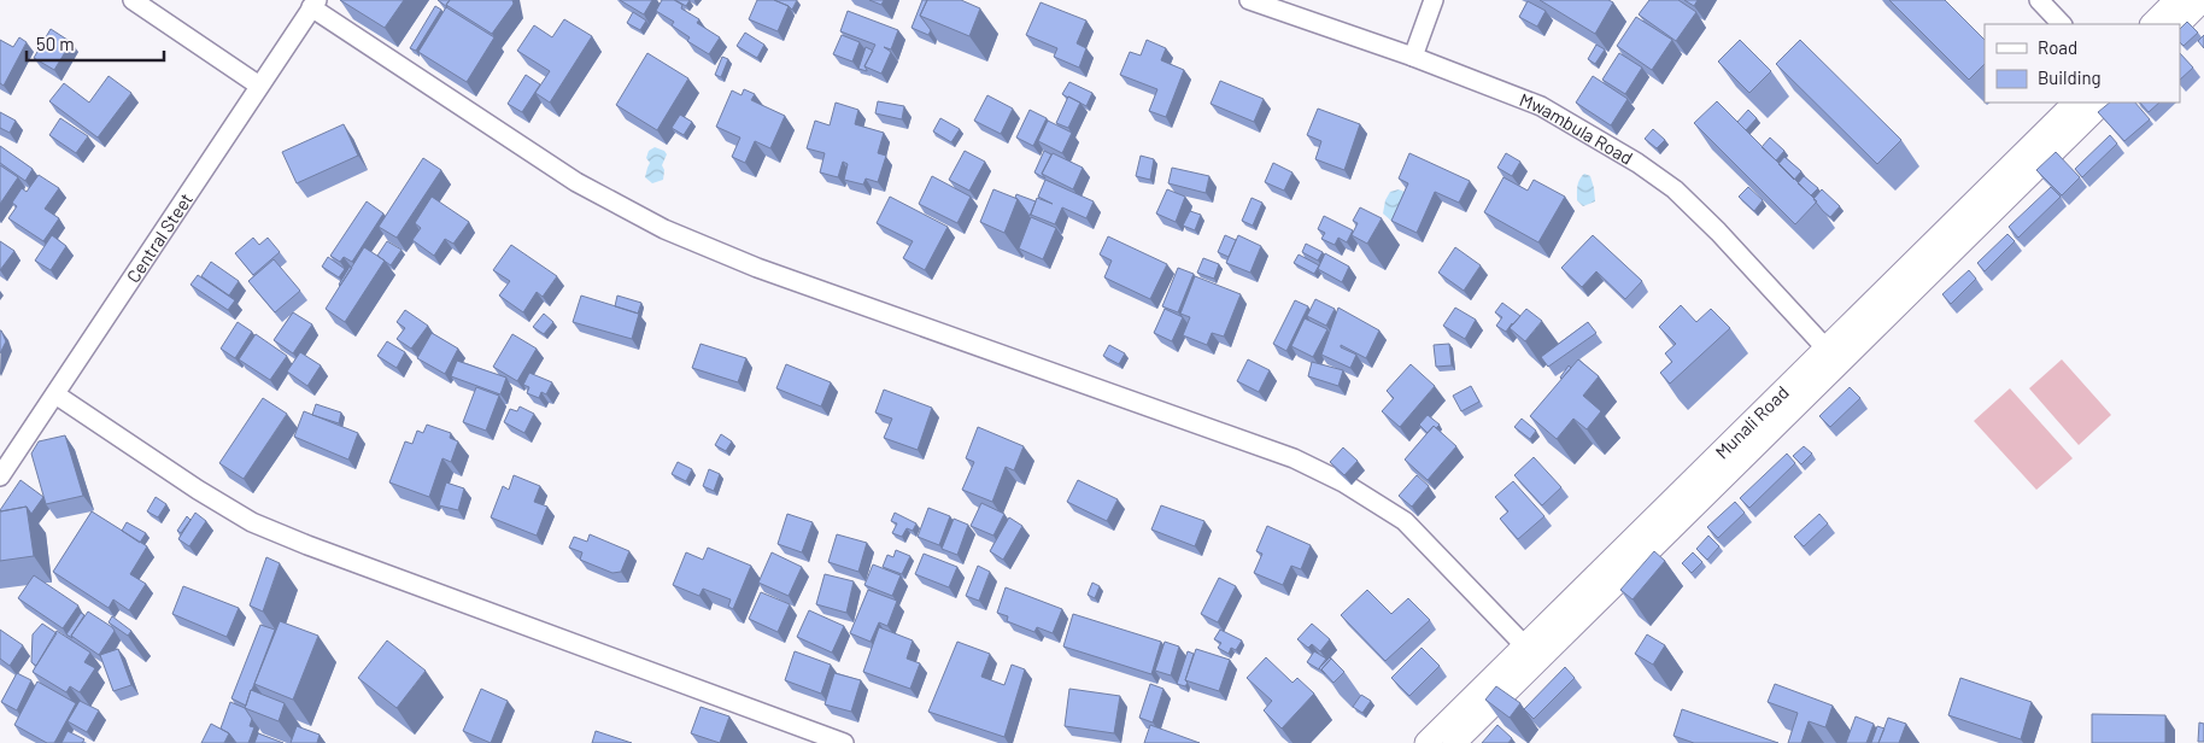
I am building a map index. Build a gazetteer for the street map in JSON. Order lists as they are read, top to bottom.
{
  "streets": {
    "main road": ["Munali Road"],
    "street": ["Mwambula Road", "Central Steet"]
  },
  "crossings": [
    ["Mwambula Road", "Munali Road"]
  ],
  "legend": ["Road", "Building"],
  "scale_bar": "50 m"
}
